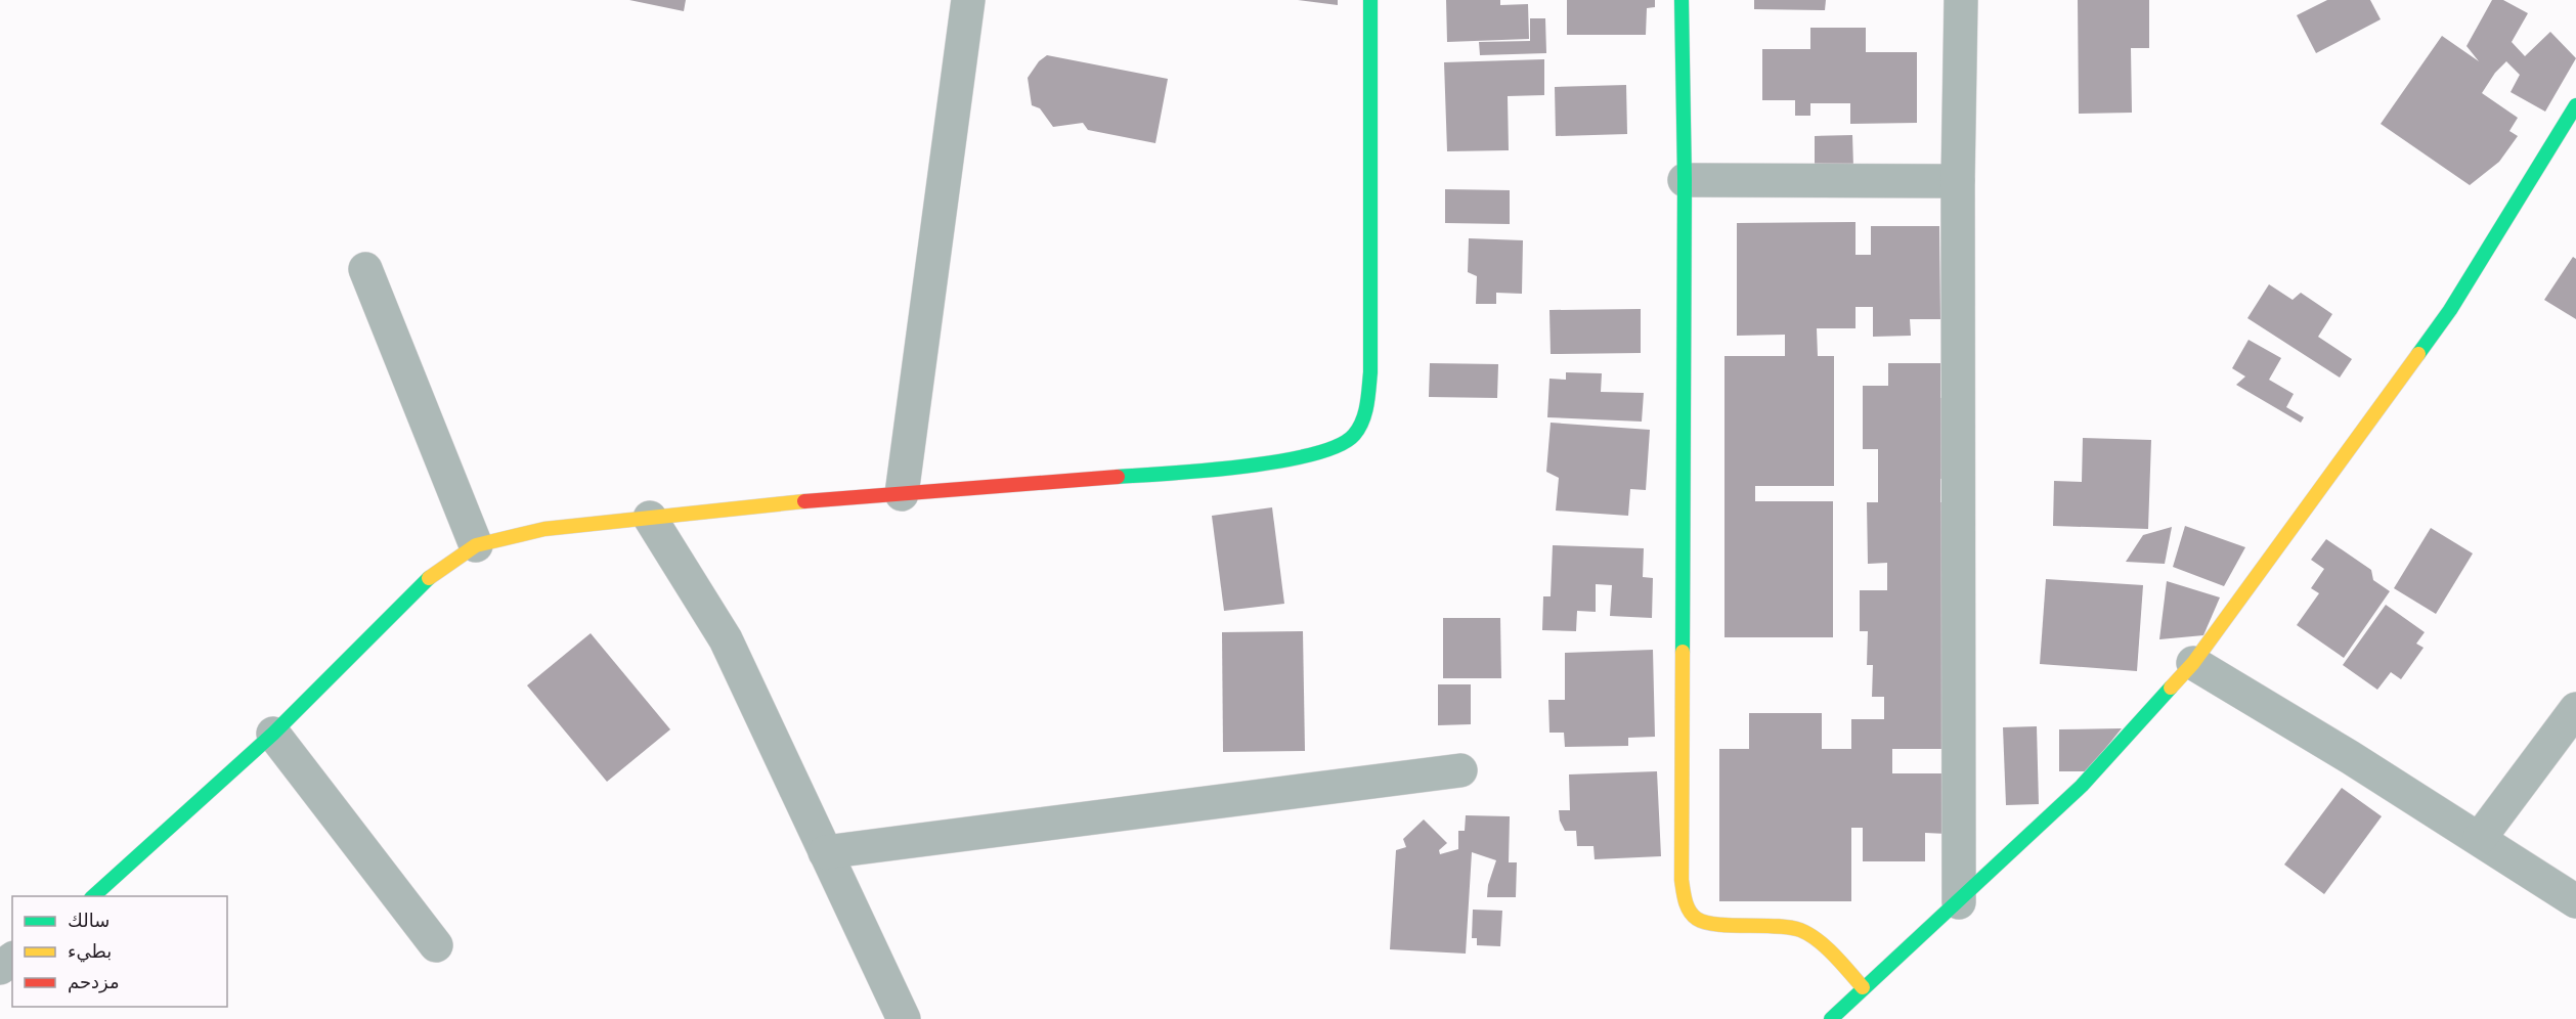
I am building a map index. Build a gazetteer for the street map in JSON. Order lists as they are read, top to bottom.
{
  "legend": ["سالك", "بطيء", "مزدحم"]
}
